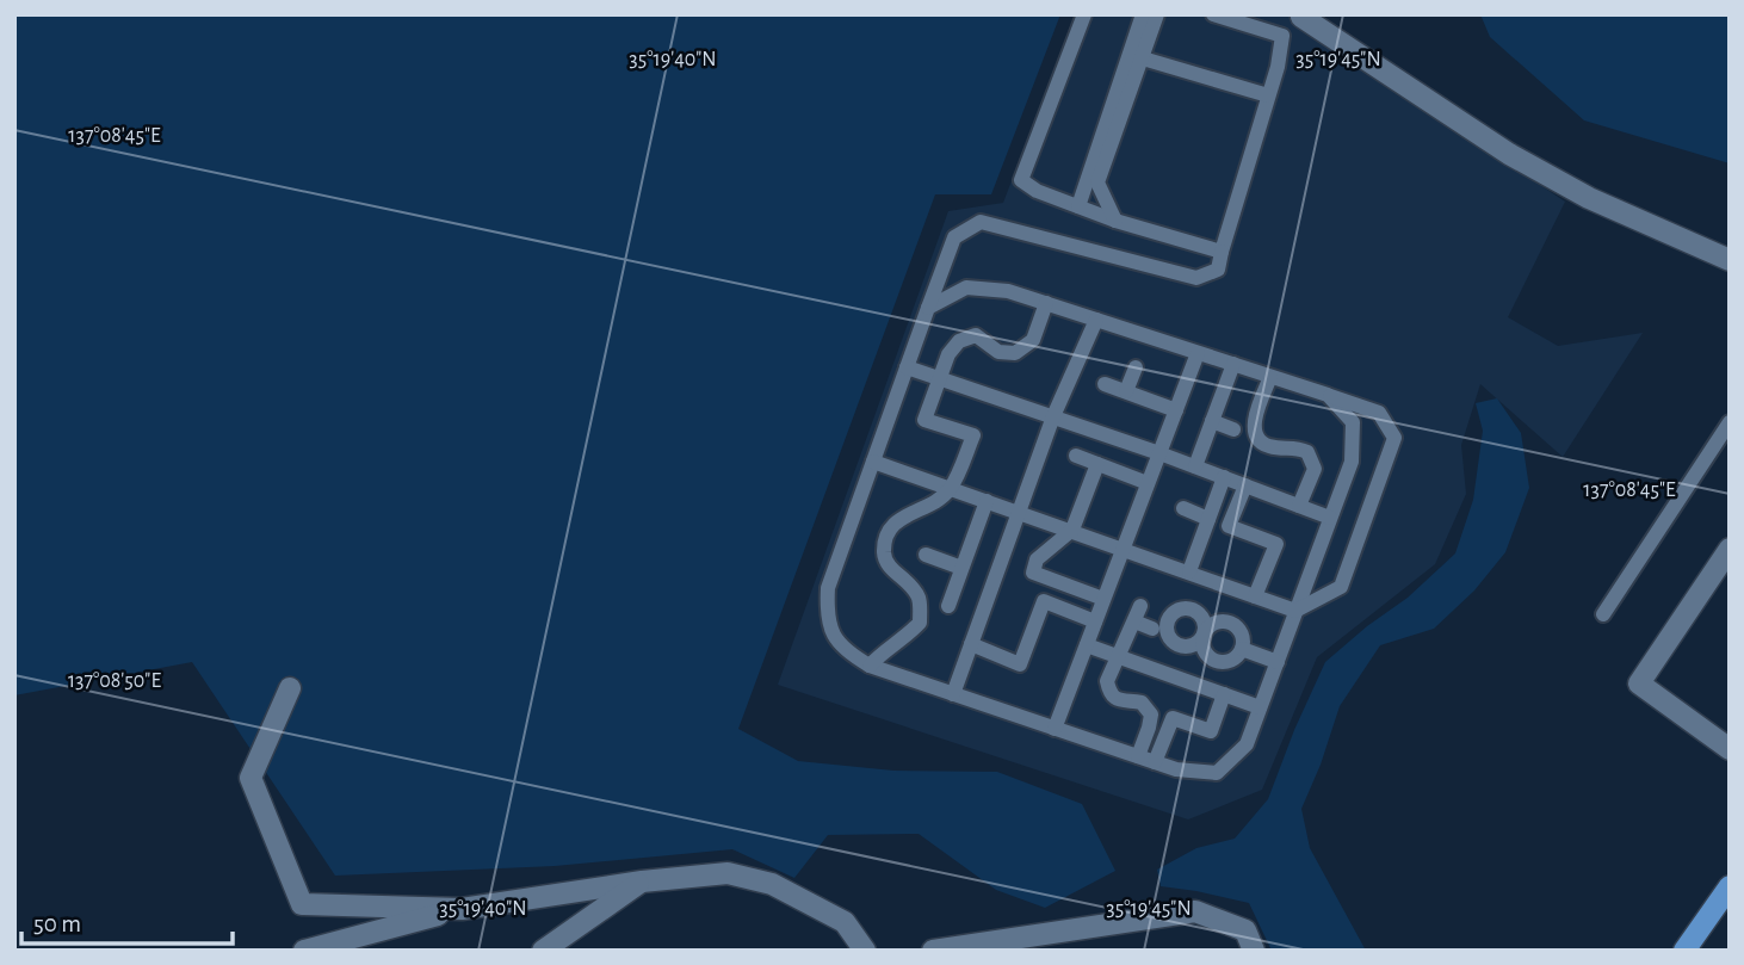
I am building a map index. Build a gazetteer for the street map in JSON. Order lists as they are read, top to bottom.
{
  "scale_bar": "50 m",
  "coordinates": [
    "35°19'40\"N",
    "35°19'45\"N",
    "137°08'45\"E",
    "137°08'50\"E"
  ]
}
